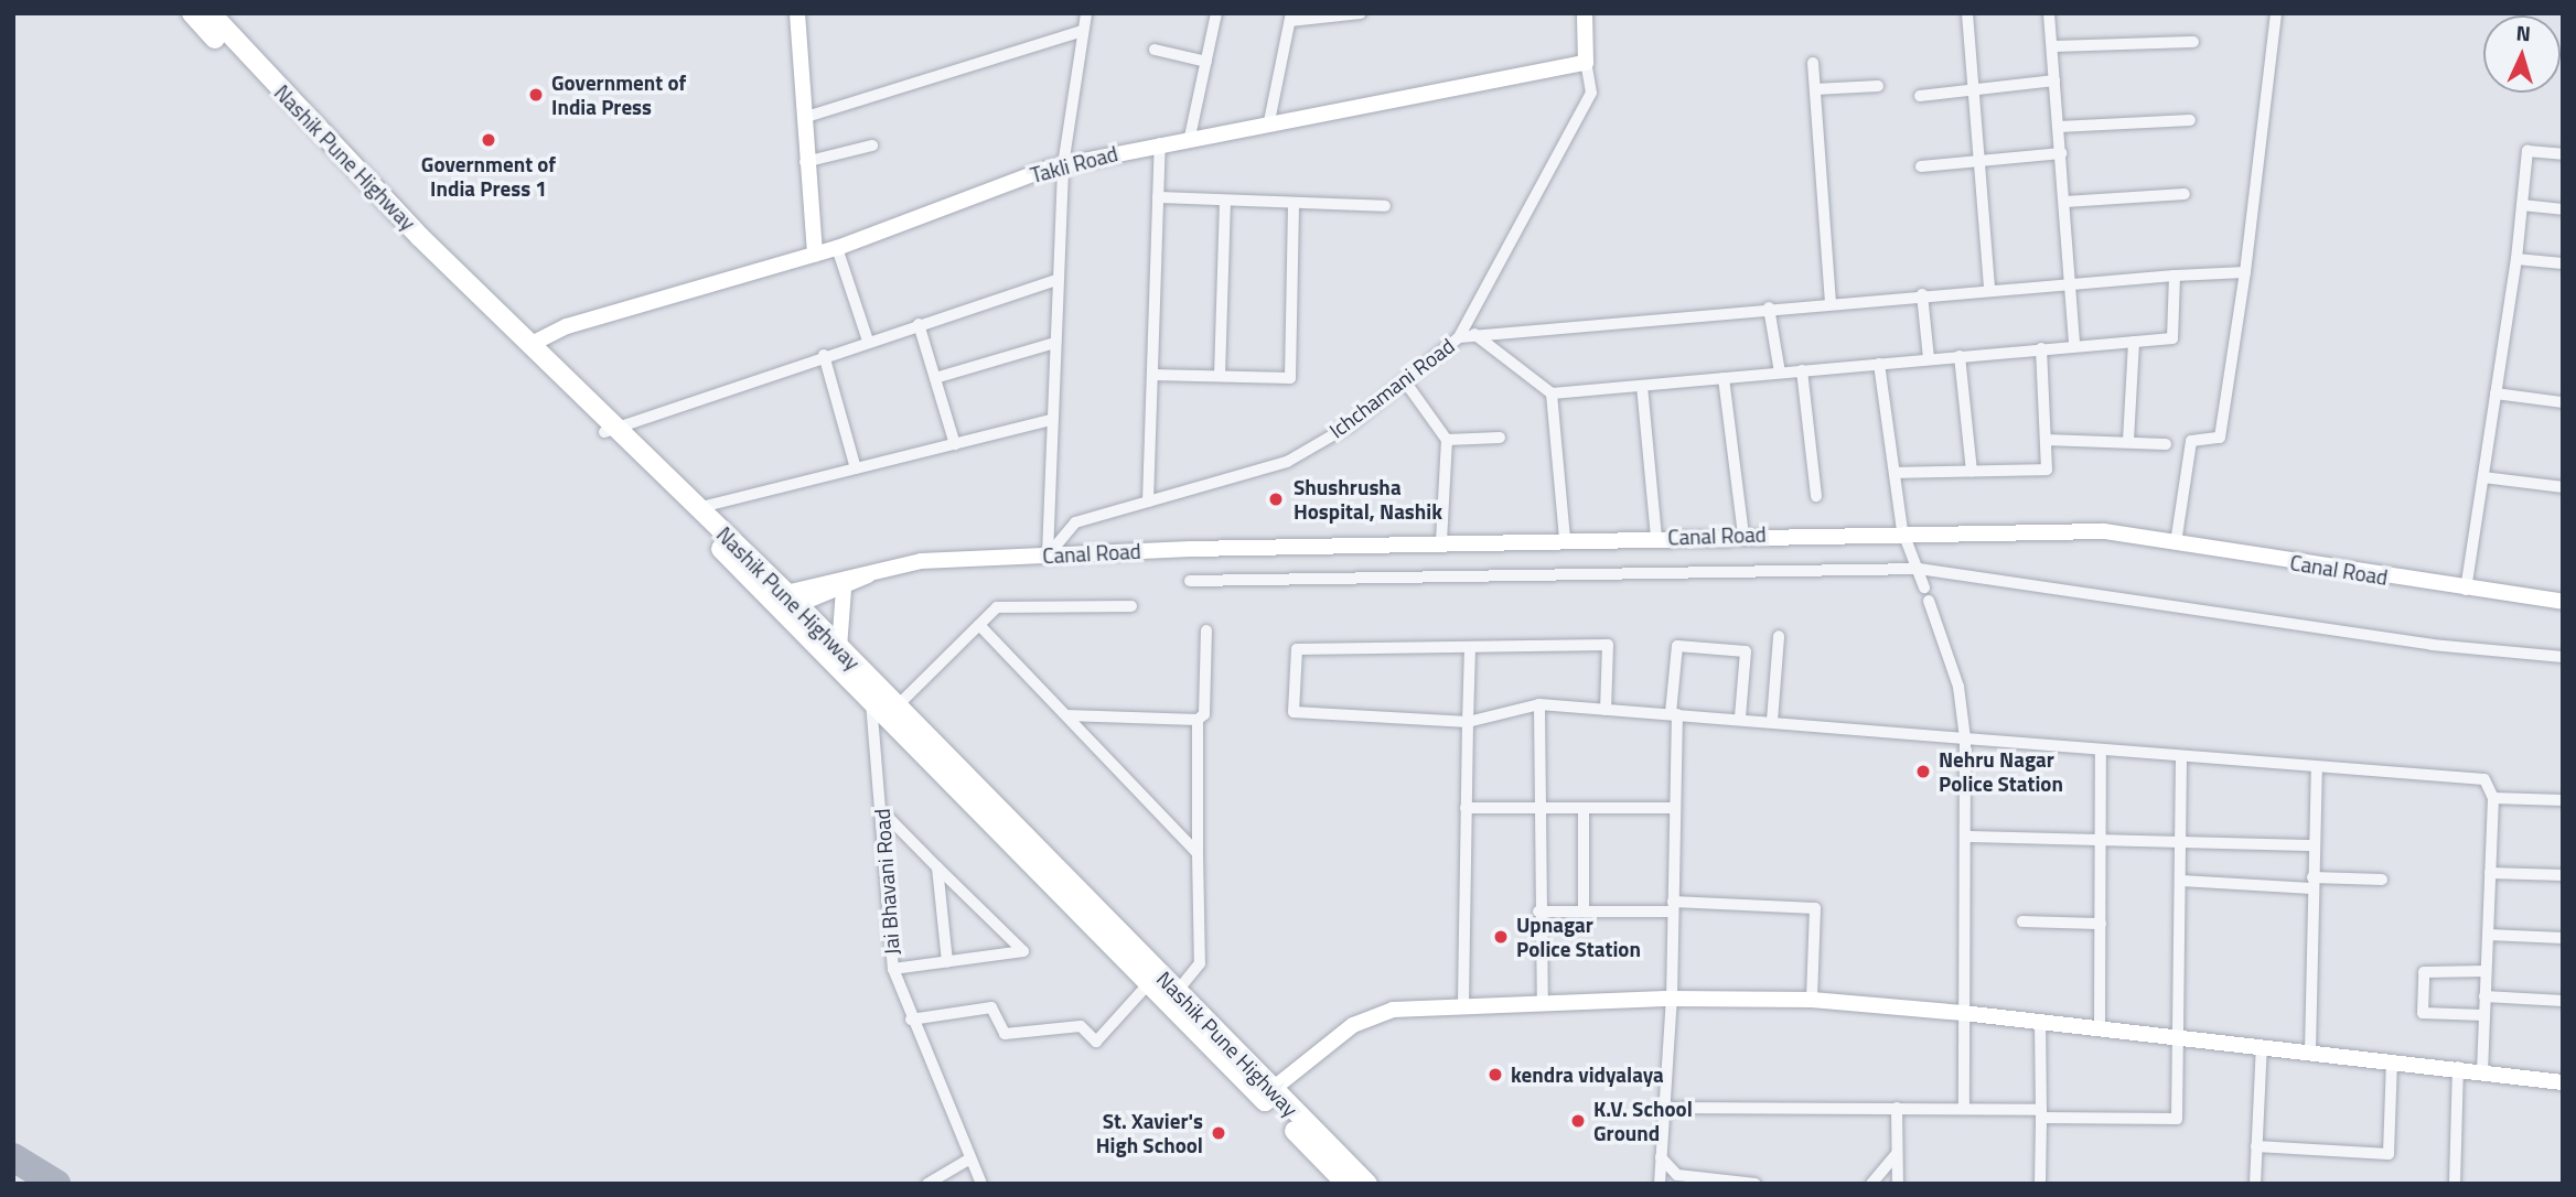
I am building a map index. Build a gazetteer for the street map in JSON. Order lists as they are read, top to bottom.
{
  "streets": {
    "highway": ["Nashik Pune Highway"],
    "street": [
      "Takli Road",
      "Ichchamani Road",
      "Canal Road",
      "Jai Bhavani Road"
    ]
  },
  "crossings": [
    ["Nashik Pune Highway", "Takli Road"],
    ["Nashik Pune Highway", "Canal Road"],
    ["Nashik Pune Highway", "Jai Bhavani Road"],
    ["Takli Road", "Ichchamani Road"],
    ["Ichchamani Road", "Canal Road"]
  ],
  "places": [
    "Government of India Press",
    "Government of India Press 1",
    "Shushrusha Hospital, Nashik",
    "Nehru Nagar Police Station",
    "Upnagar Police Station",
    "kendra vidyalaya",
    "K.V. School Ground",
    "St. Xavier's High School"
  ],
  "north": "top"
}
